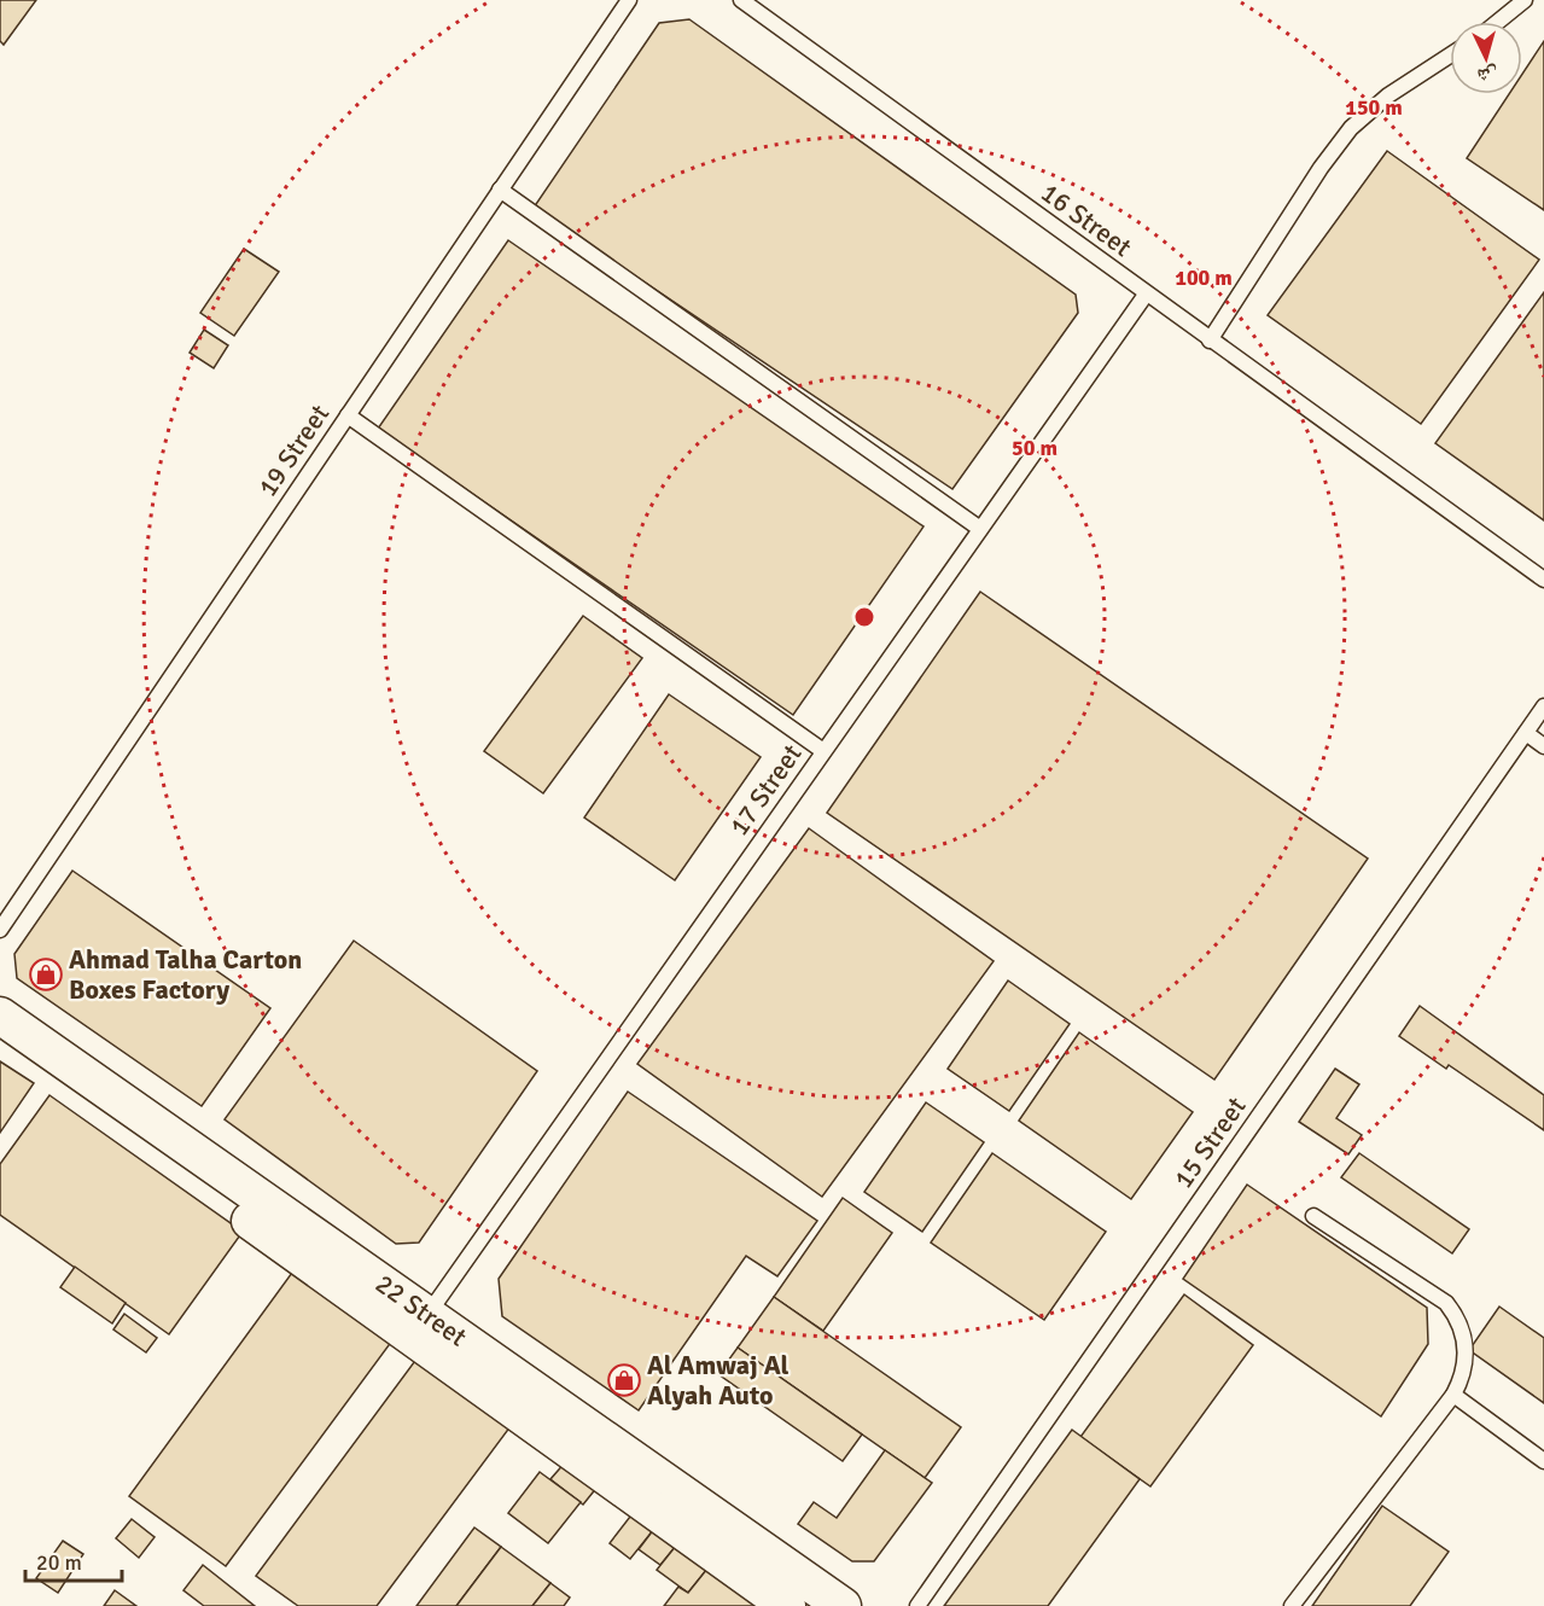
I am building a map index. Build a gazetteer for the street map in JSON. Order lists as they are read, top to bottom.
{
  "streets": {
    "street": ["22 Street"],
    "lane": [
      "16 Street",
      "19 Street",
      "17 Street",
      "15 Street"
    ]
  },
  "crossings": [
    ["16 Street", "17 Street"],
    ["17 Street", "22 Street"]
  ],
  "places": {
    "shop": ["Ahmad Talha Carton Boxes Factory", "Al Amwaj Al Alyah Auto"]
  },
  "scale_bar": "20 m",
  "north": "bottom",
  "rings": ["150 m", "100 m", "50 m"]
}
